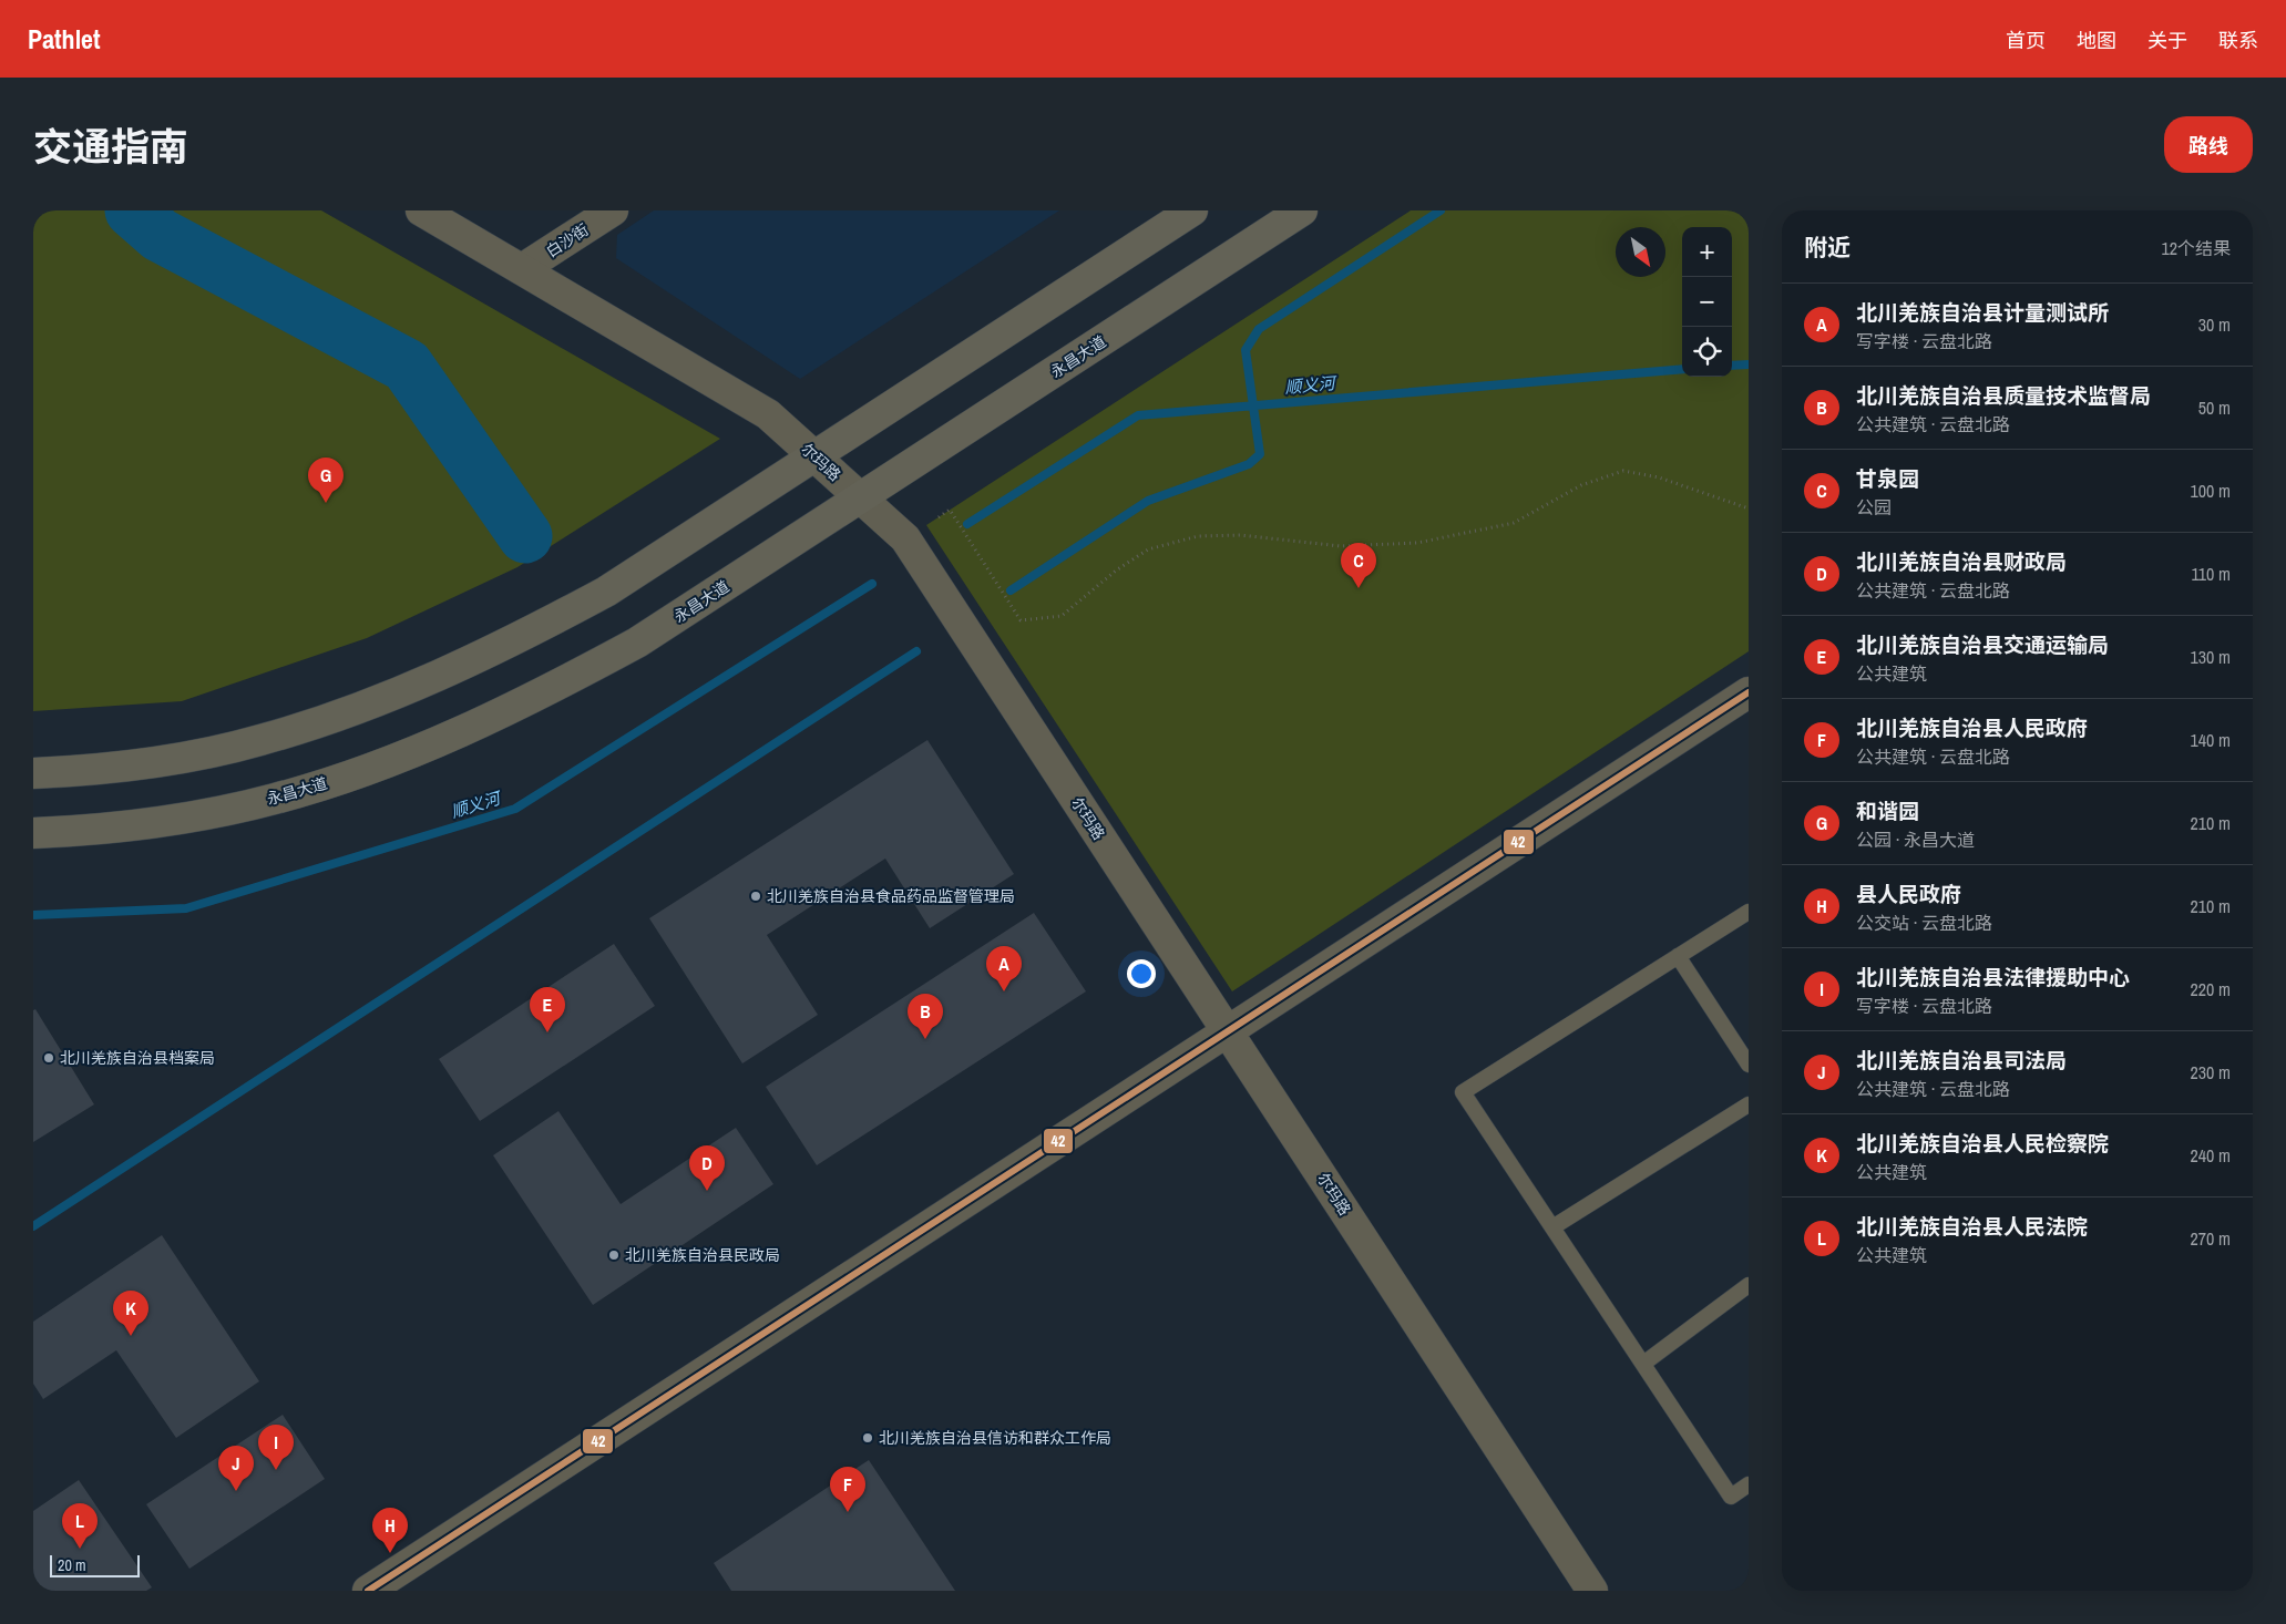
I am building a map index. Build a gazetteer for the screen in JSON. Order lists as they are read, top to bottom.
{
  "streets": {
    "main road": ["永昌大道"],
    "street": ["白沙街", "尔玛路"]
  },
  "crossings": [
    ["白沙街", "尔玛路"],
    ["永昌大道", "尔玛路"]
  ],
  "water": ["顺义河"],
  "places": [
    "北川羌族自治县食品药品监督管理局",
    "北川羌族自治县档案局",
    "北川羌族自治县民政局",
    "北川羌族自治县信访和群众工作局"
  ],
  "lines": ["transit line 42"],
  "scale_bar": "20 m",
  "north": "bottom right",
  "page": {
    "header": "Pathlet",
    "nav": [
      "首页",
      "地图",
      "关于",
      "联系"
    ],
    "title": "交通指南",
    "buttons": "路线",
    "heading": ["附近", "12个结果"],
    "map_buttons": ["+", "−"],
    "list": [
      {
        "mark": "A",
        "name": "北川羌族自治县计量测试所",
        "note": "写字楼 · 云盘北路",
        "value": "30 m"
      },
      {
        "mark": "B",
        "name": "北川羌族自治县质量技术监督局",
        "note": "公共建筑 · 云盘北路",
        "value": "50 m"
      },
      {
        "mark": "C",
        "name": "甘泉园",
        "note": "公园",
        "value": "100 m"
      },
      {
        "mark": "D",
        "name": "北川羌族自治县财政局",
        "note": "公共建筑 · 云盘北路",
        "value": "110 m"
      },
      {
        "mark": "E",
        "name": "北川羌族自治县交通运输局",
        "note": "公共建筑",
        "value": "130 m"
      },
      {
        "mark": "F",
        "name": "北川羌族自治县人民政府",
        "note": "公共建筑 · 云盘北路",
        "value": "140 m"
      },
      {
        "mark": "G",
        "name": "和谐园",
        "note": "公园 · 永昌大道",
        "value": "210 m"
      },
      {
        "mark": "H",
        "name": "县人民政府",
        "note": "公交站 · 云盘北路",
        "value": "210 m"
      },
      {
        "mark": "I",
        "name": "北川羌族自治县法律援助中心",
        "note": "写字楼 · 云盘北路",
        "value": "220 m"
      },
      {
        "mark": "J",
        "name": "北川羌族自治县司法局",
        "note": "公共建筑 · 云盘北路",
        "value": "230 m"
      },
      {
        "mark": "K",
        "name": "北川羌族自治县人民检察院",
        "note": "公共建筑",
        "value": "240 m"
      },
      {
        "mark": "L",
        "name": "北川羌族自治县人民法院",
        "note": "公共建筑",
        "value": "270 m"
      }
    ],
    "pins": [
      "G",
      "C",
      "A",
      "E",
      "B",
      "D",
      "K",
      "I",
      "J",
      "F",
      "L",
      "H"
    ],
    "scale": "20 m"
  }
}
